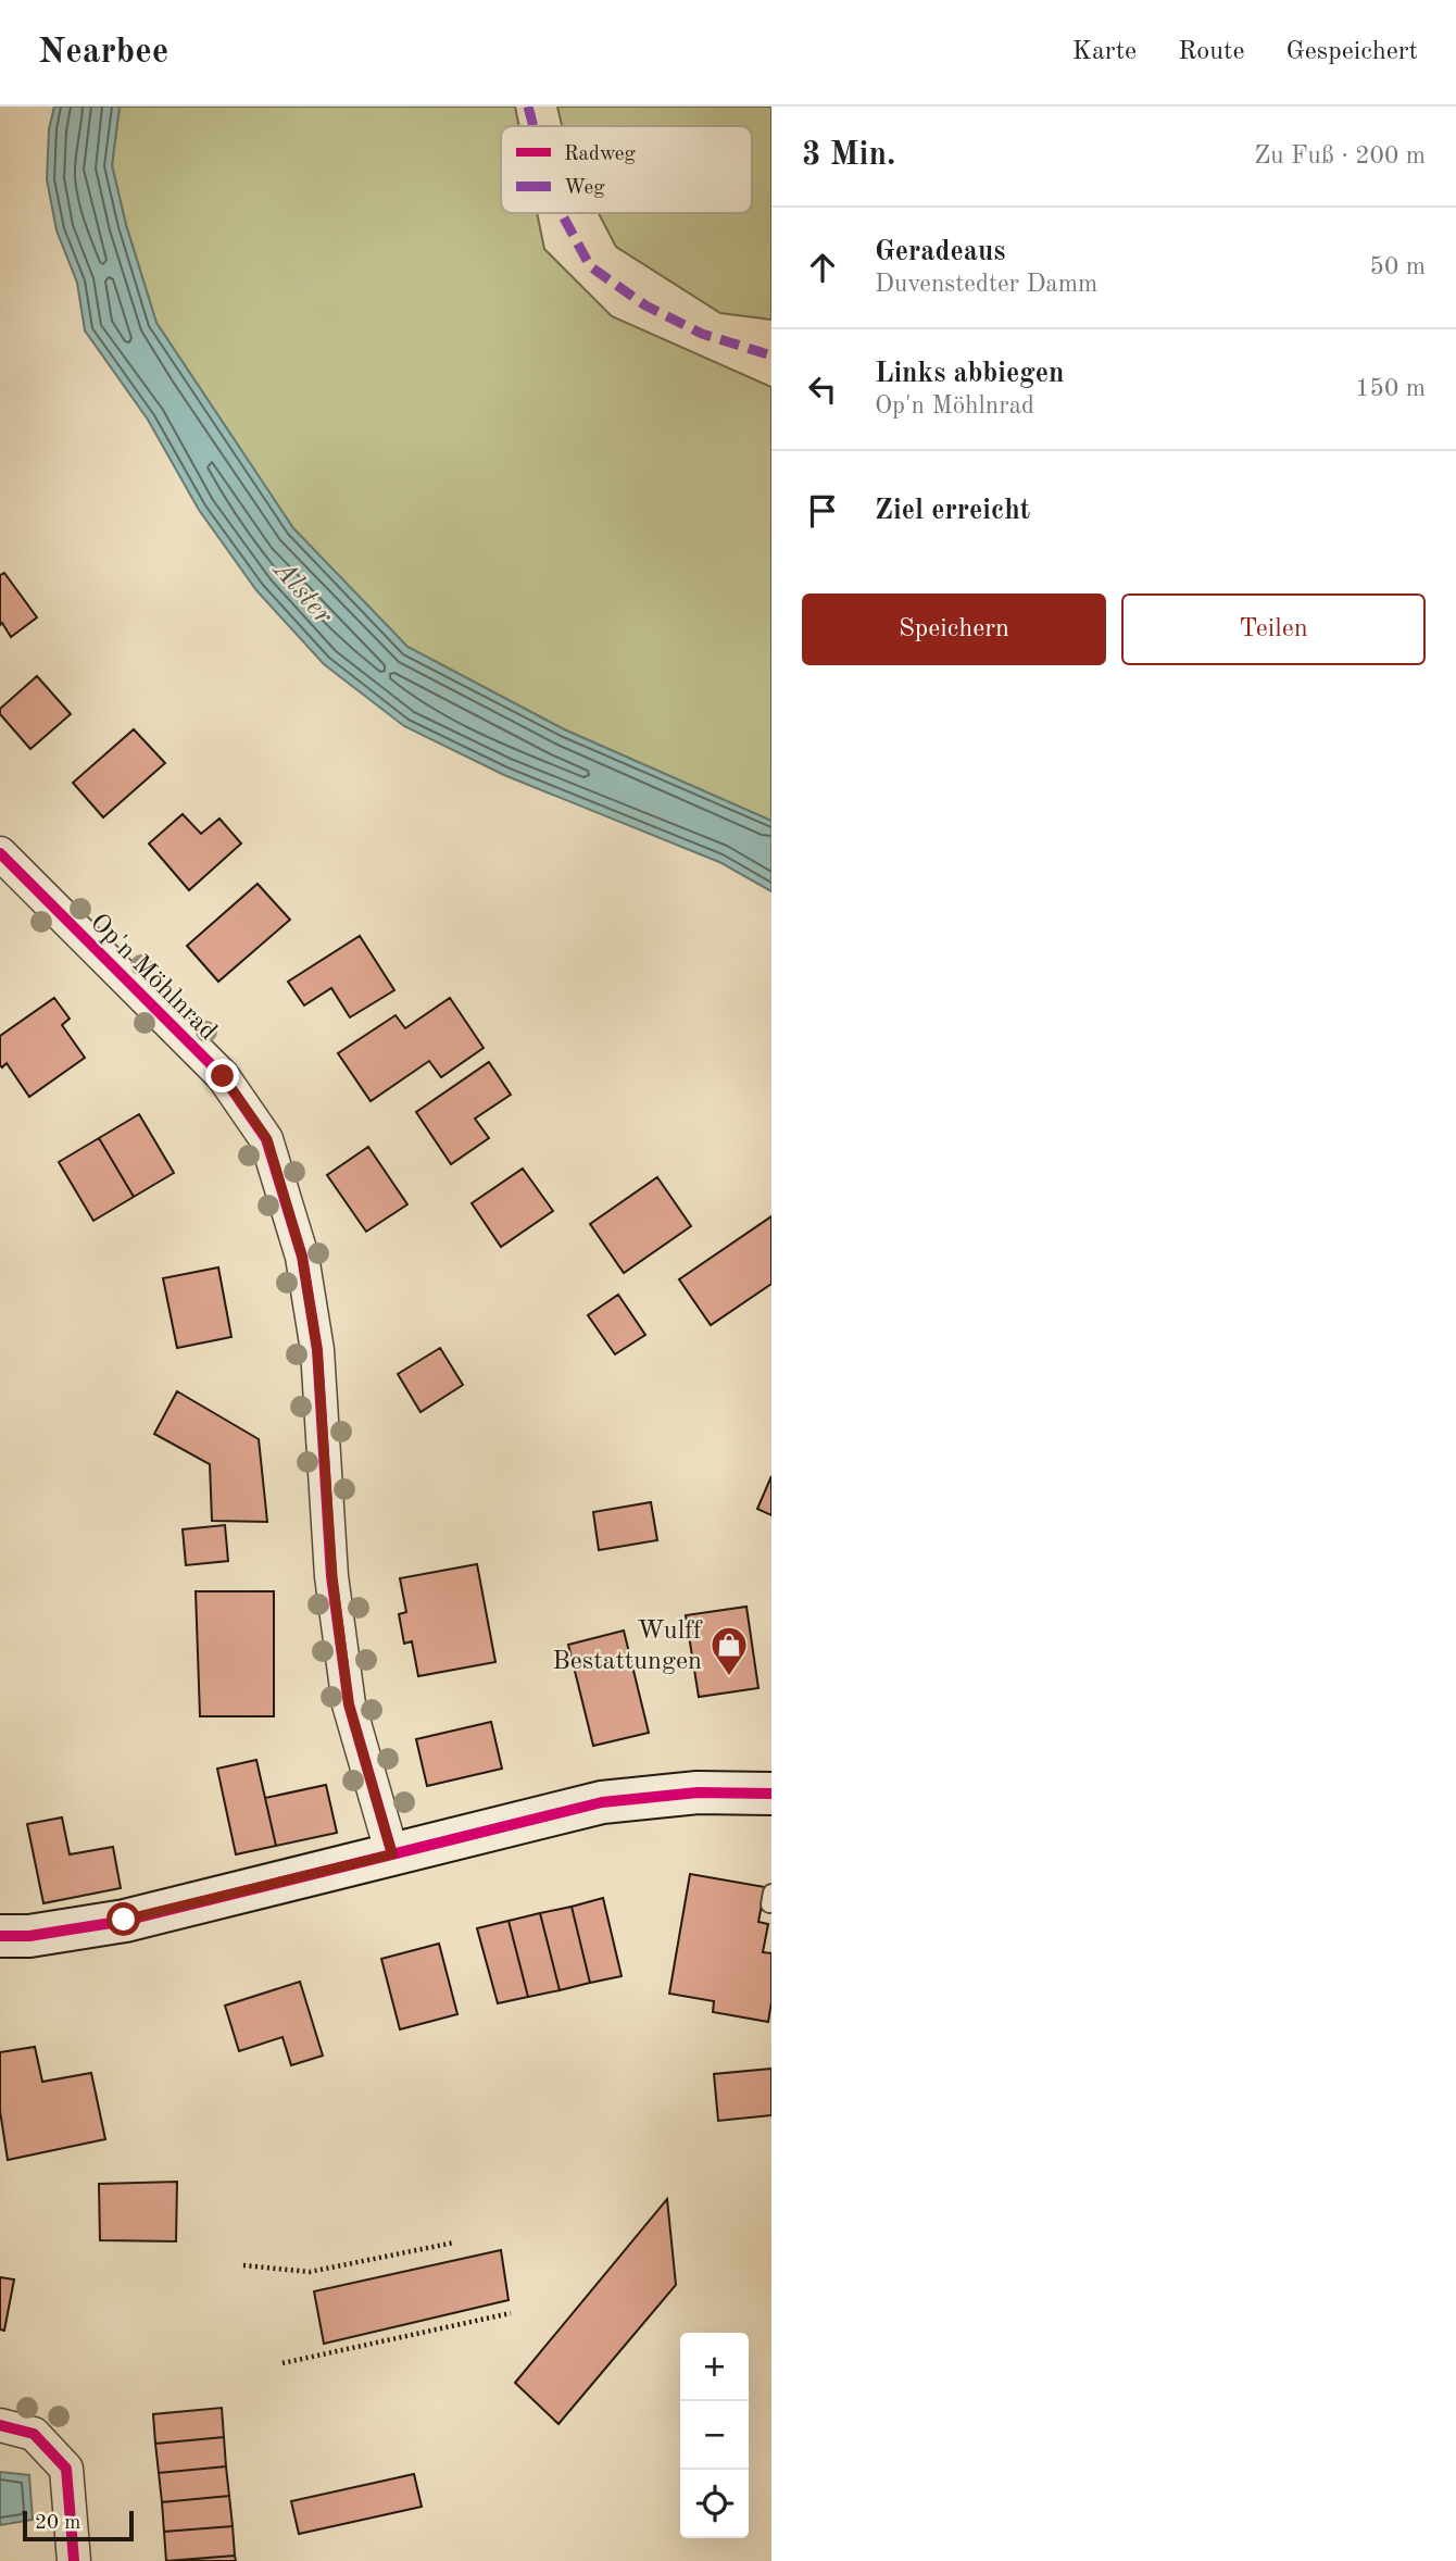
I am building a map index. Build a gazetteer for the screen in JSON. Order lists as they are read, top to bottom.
{
  "streets": {
    "street": ["Op'n Möhlnrad"]
  },
  "water": ["Alster"],
  "places": {
    "shop": ["Wulff Bestattungen"]
  },
  "legend": ["Radweg", "Weg"],
  "scale_bar": "20 m",
  "page": {
    "header": "Nearbee",
    "nav": ["Karte", "Route", "Gespeichert"],
    "heading": ["3 Min.", "Zu Fuß · 200 m"],
    "list": [
      ["Geradeaus", "Duvenstedter Damm", "50 m"],
      ["Links abbiegen", "Op'n Möhlnrad", "150 m"],
      "Ziel erreicht"
    ],
    "buttons": ["Speichern", "Teilen"],
    "map_buttons": ["+", "−"],
    "scale": "20 m"
  }
}
